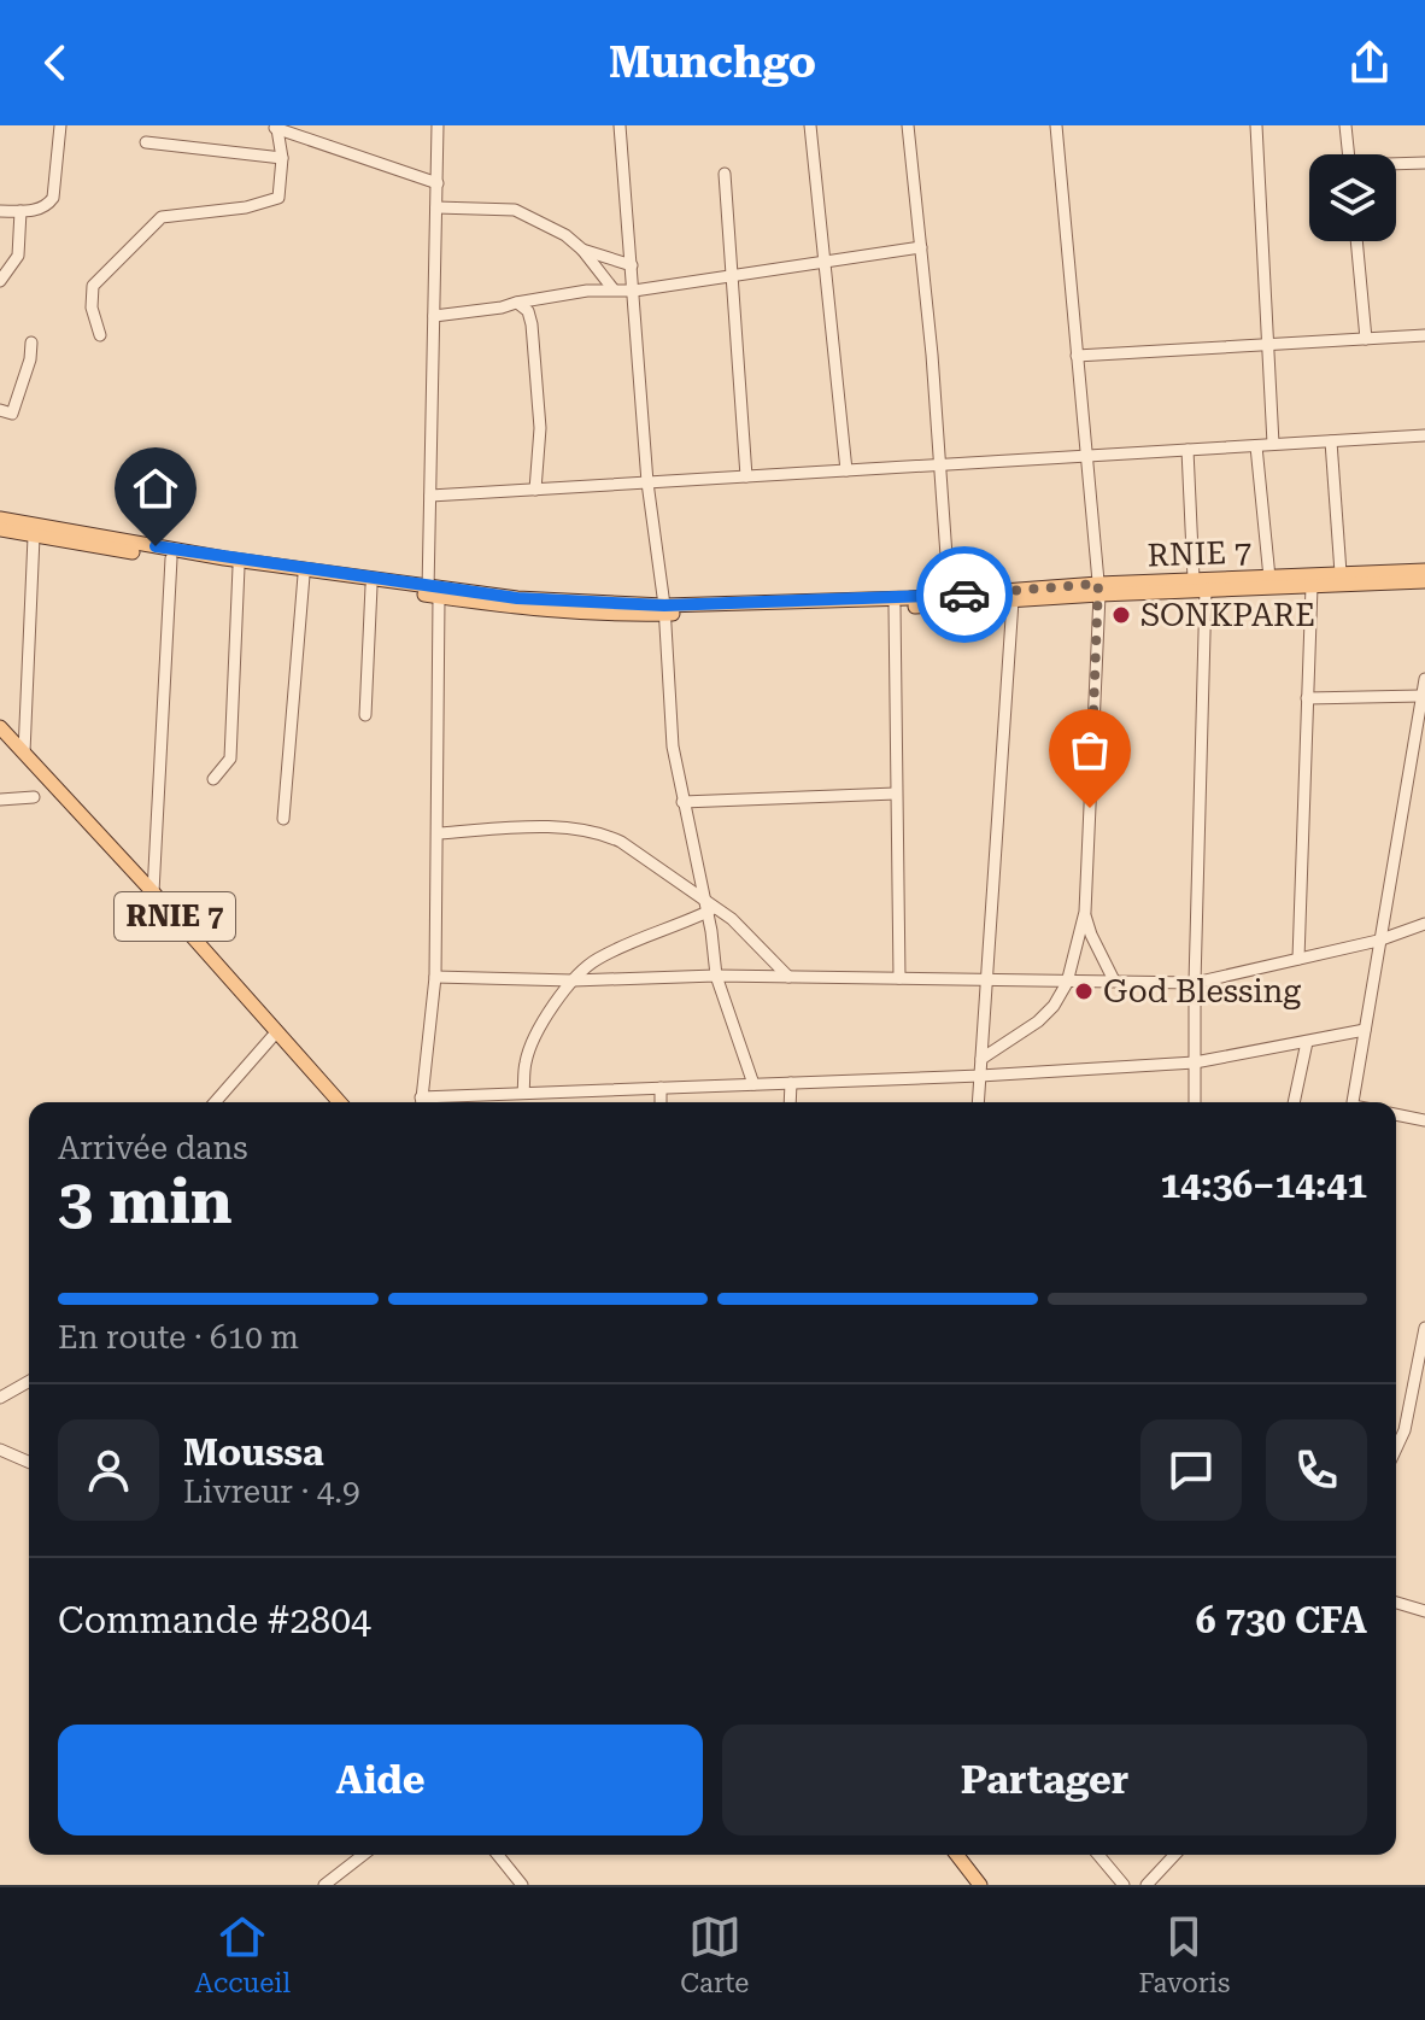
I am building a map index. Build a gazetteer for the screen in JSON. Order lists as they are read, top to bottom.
{
  "streets": {
    "main road": ["RNIE 7"]
  },
  "places": ["SONKPARE", "God Blessing"],
  "page": {
    "header": "Munchgo",
    "heading": ["3 min", "Arrivée dans", "14:36–14:41"],
    "panel": [
      "Moussa",
      "Livreur · 4.9",
      "Commande #2804",
      "6 730 CFA"
    ],
    "bar": "En route · 610 m",
    "buttons": ["Aide", "Partager"],
    "tabs": ["Accueil", "Carte", "Favoris"]
  }
}
